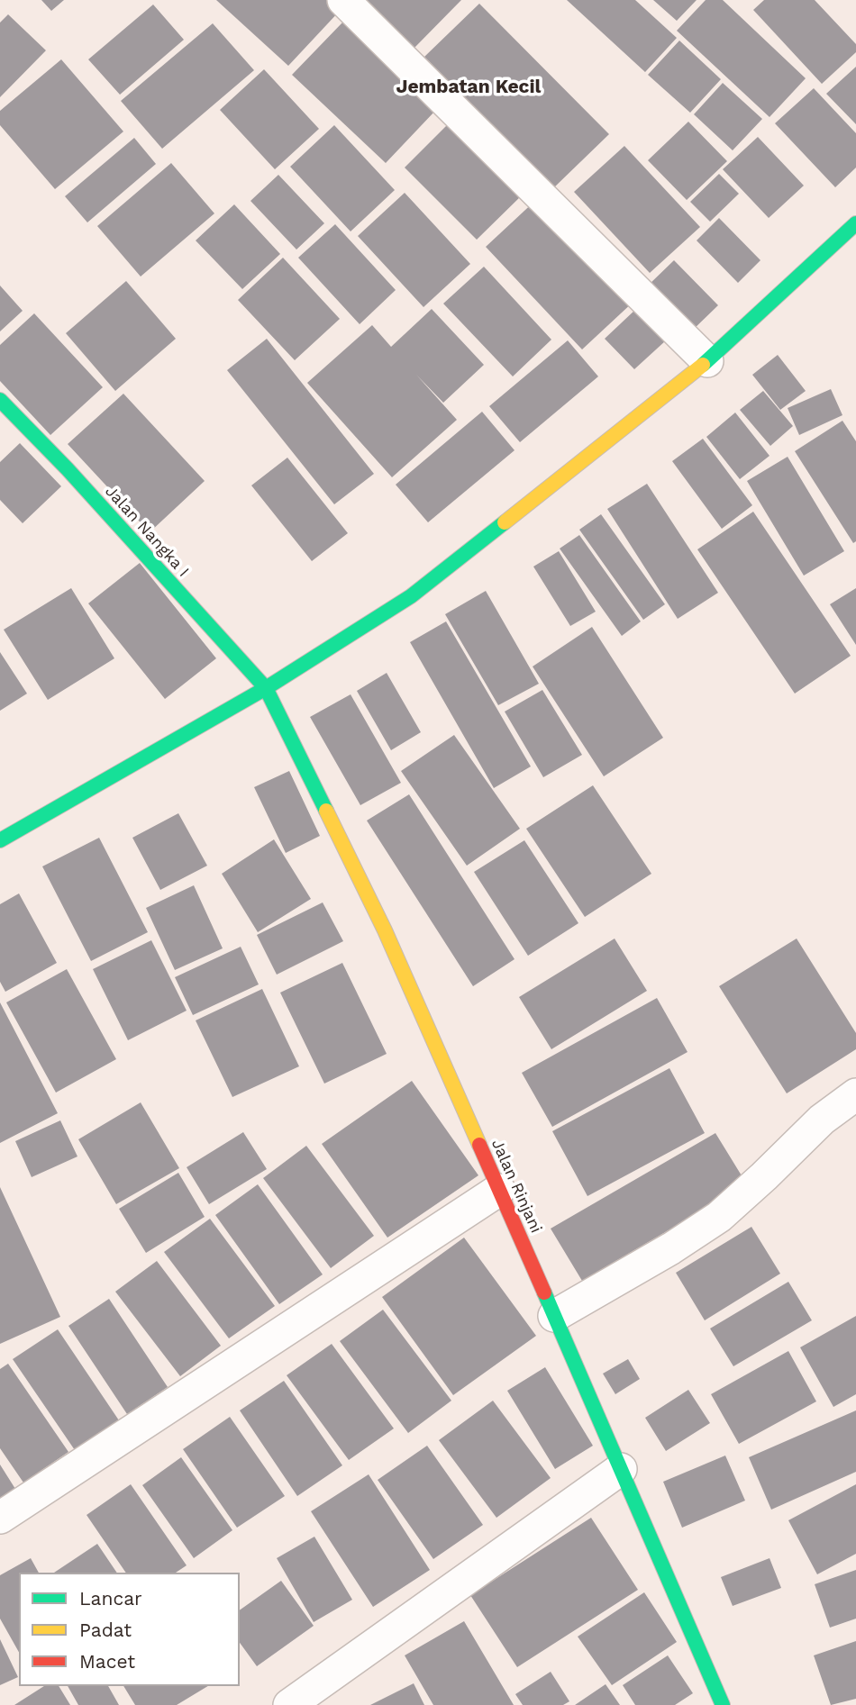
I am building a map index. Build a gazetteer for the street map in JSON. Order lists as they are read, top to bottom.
{
  "streets": {
    "street": ["Jalan Nangka I", "Jalan Rinjani"]
  },
  "crossings": [
    ["Jalan Nangka I", "Jalan Rinjani"]
  ],
  "districts": ["Jembatan Kecil"],
  "legend": ["Lancar", "Padat", "Macet"]
}
